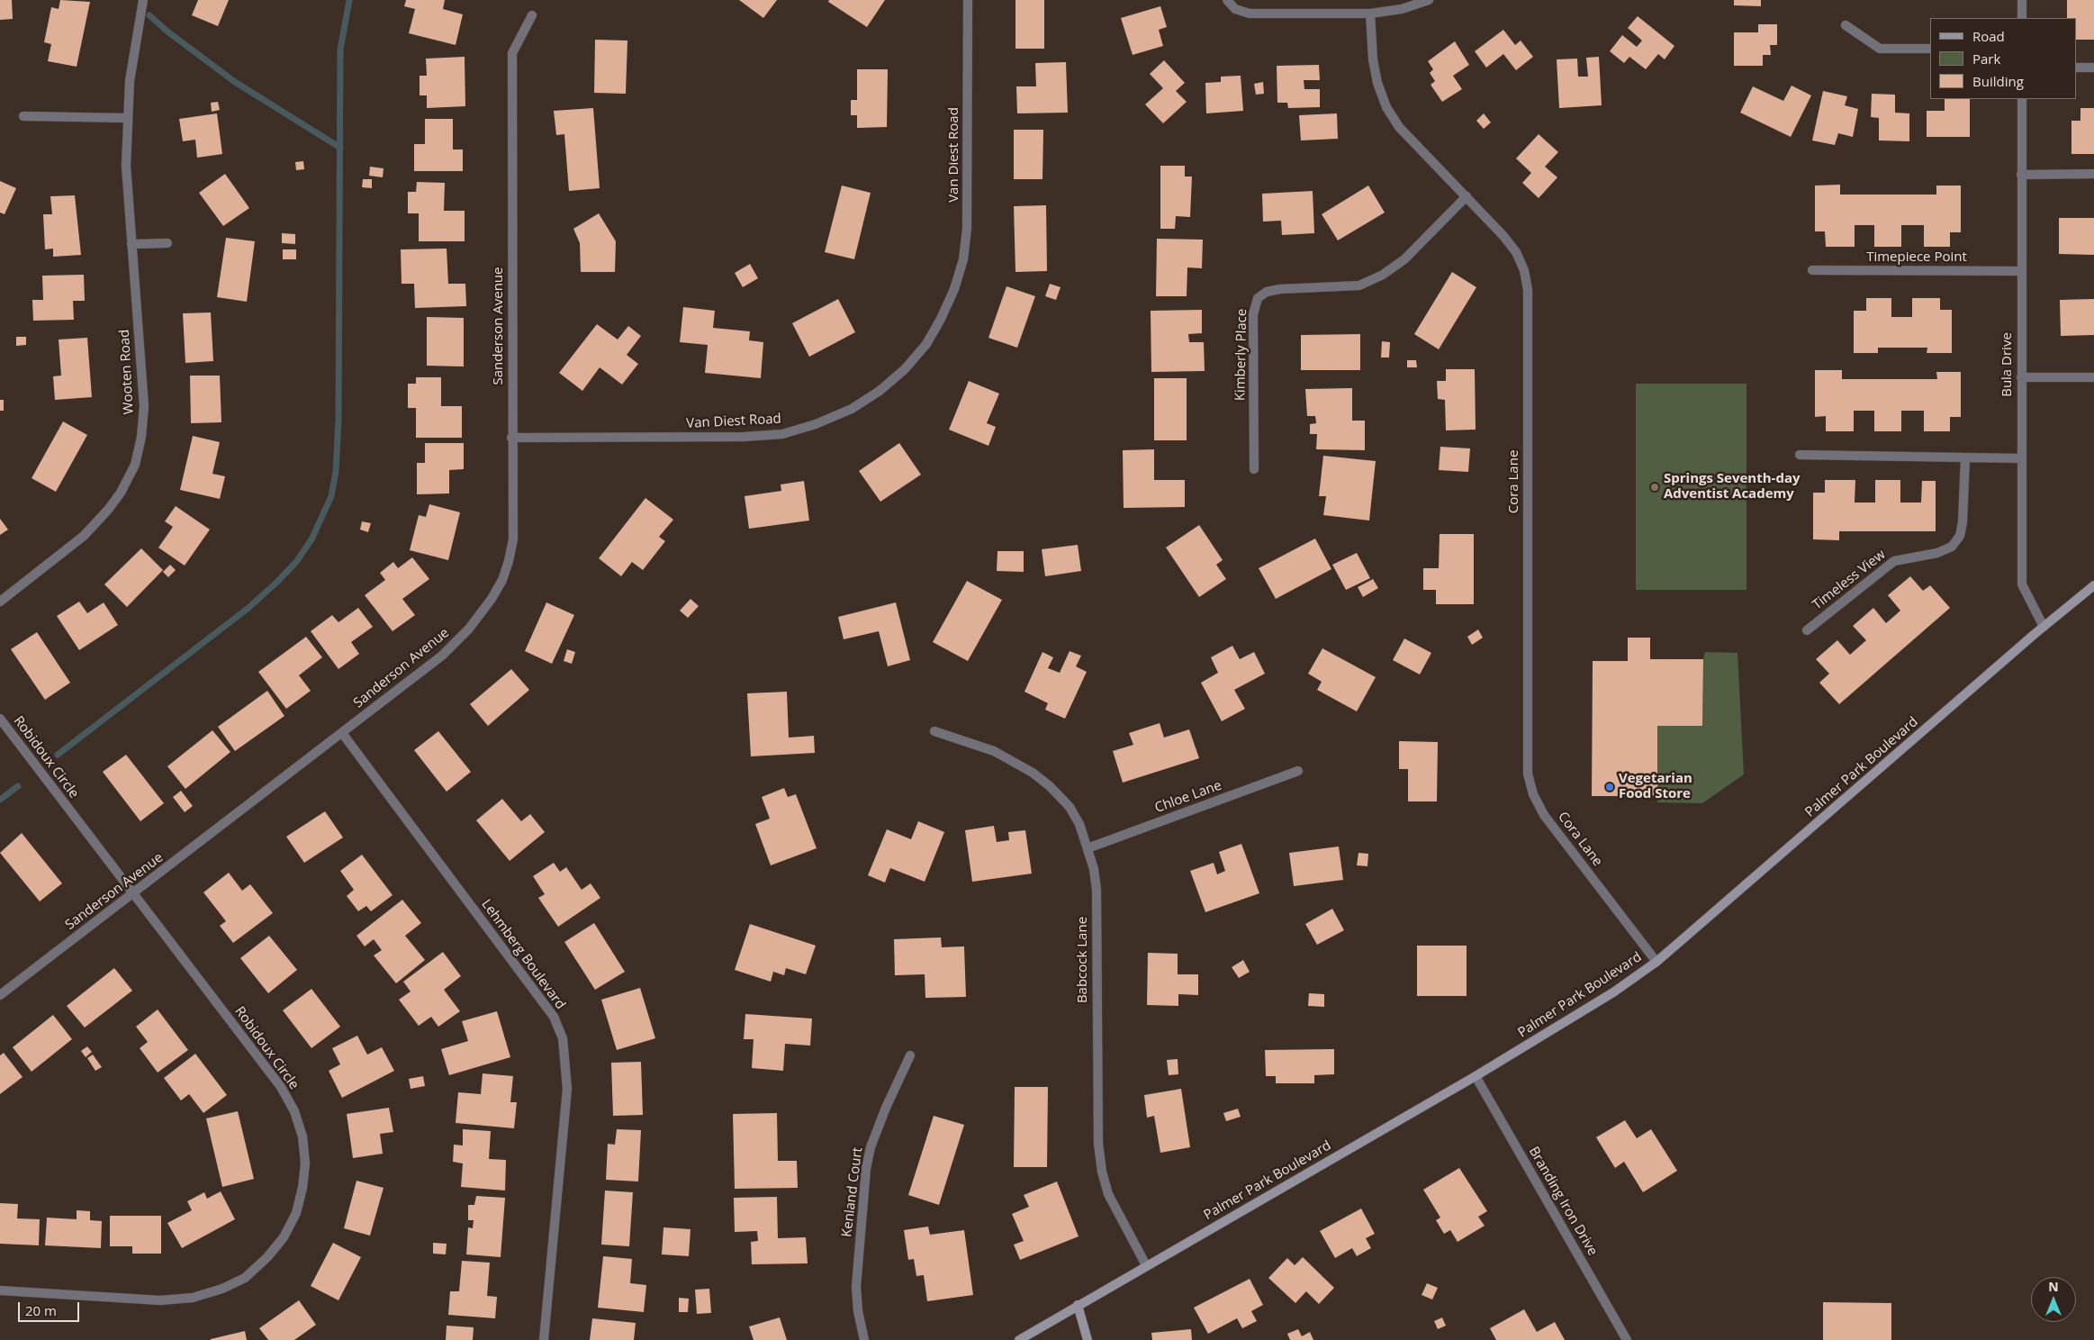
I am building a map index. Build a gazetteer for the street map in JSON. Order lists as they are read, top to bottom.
{
  "streets": {
    "main road": ["Palmer Park Boulevard"],
    "street": [
      "Van Diest Road",
      "Timepiece Point",
      "Sanderson Avenue",
      "Kimberly Place",
      "Bula Drive",
      "Wooten Road",
      "Cora Lane",
      "Timeless View",
      "Robidoux Circle",
      "Chloe Lane",
      "Lehmberg Boulevard",
      "Babcock Lane",
      "Kenland Court",
      "Branding Iron Drive"
    ]
  },
  "crossings": [
    ["Van Diest Road", "Sanderson Avenue"],
    ["Timepiece Point", "Bula Drive"],
    ["Sanderson Avenue", "Robidoux Circle"],
    ["Sanderson Avenue", "Lehmberg Boulevard"],
    ["Kimberly Place", "Cora Lane"],
    ["Bula Drive", "Palmer Park Boulevard"],
    ["Cora Lane", "Palmer Park Boulevard"],
    ["Palmer Park Boulevard", "Babcock Lane"],
    ["Palmer Park Boulevard", "Branding Iron Drive"],
    ["Chloe Lane", "Babcock Lane"]
  ],
  "places": ["Springs Seventh-day Adventist Academy", "Vegetarian Food Store"],
  "legend": ["Road", "Park", "Building"],
  "scale_bar": "20 m",
  "north": "top"
}
